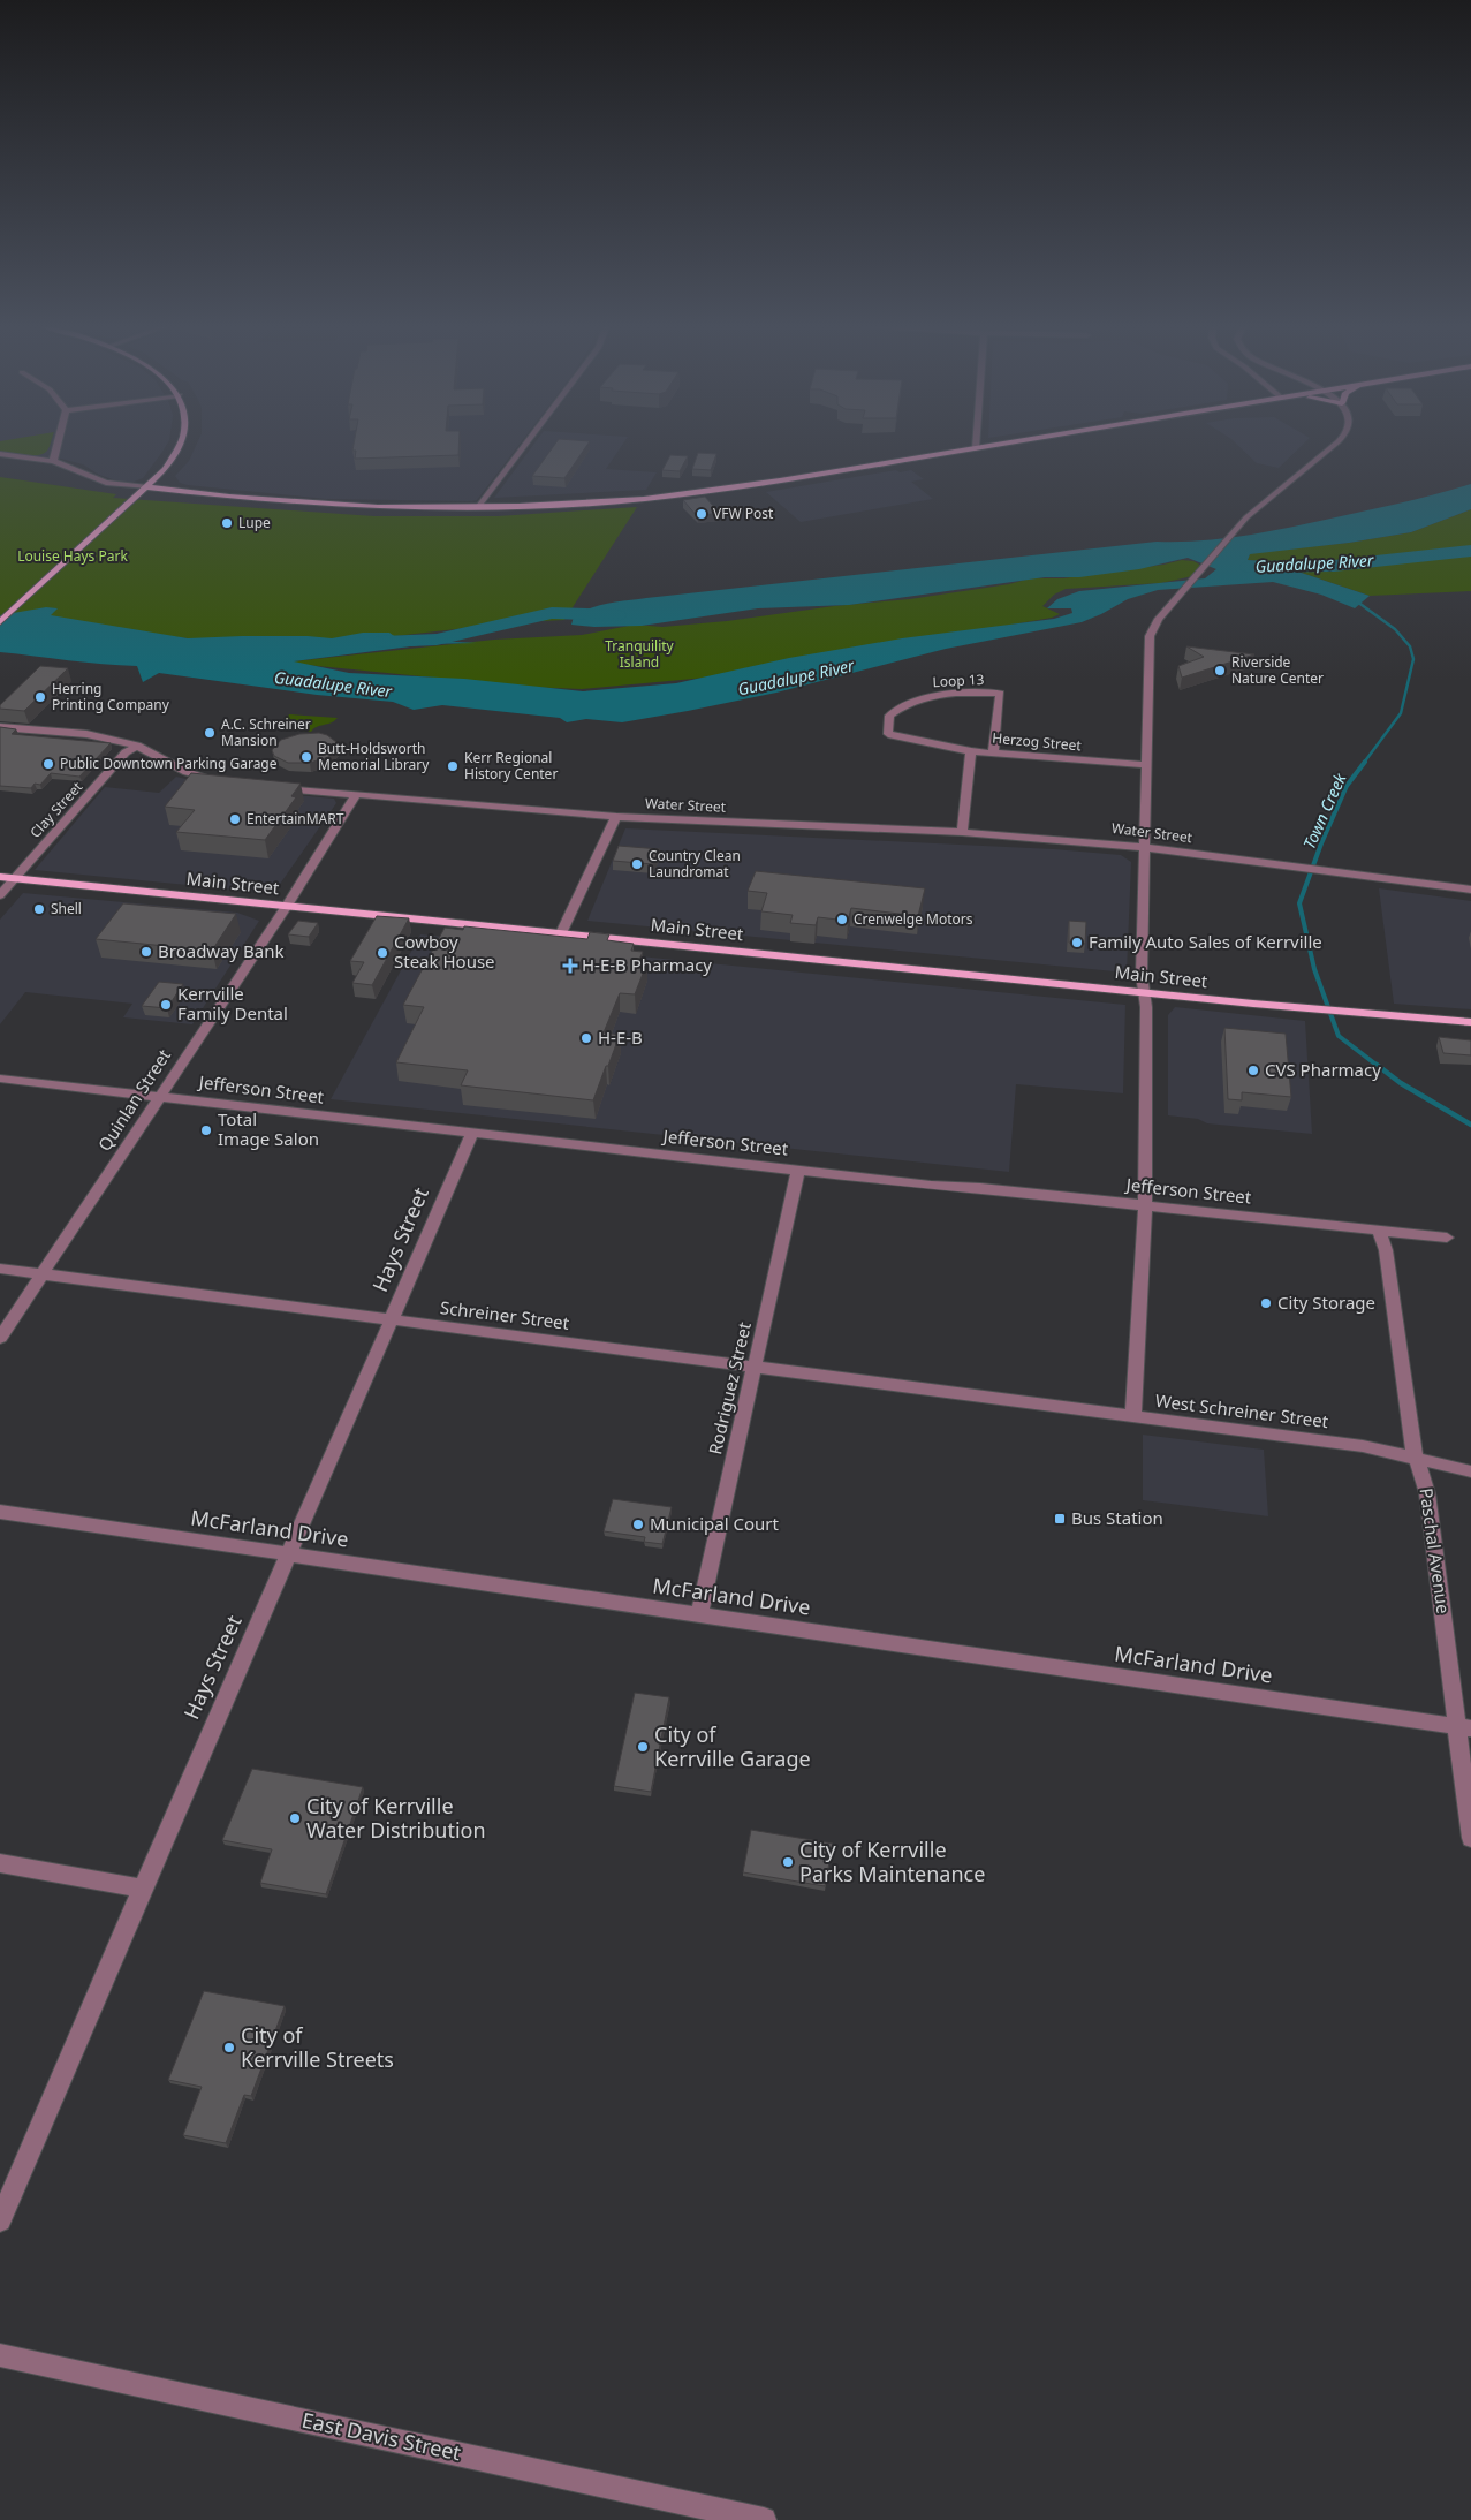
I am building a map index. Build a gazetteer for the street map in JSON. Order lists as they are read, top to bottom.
{
  "streets": {
    "main road": ["Main Street"],
    "street": [
      "Loop 13",
      "Herzog Street",
      "Water Street",
      "Clay Street",
      "Jefferson Street",
      "Quinlan Street",
      "Hays Street",
      "Schreiner Street",
      "Rodriguez Street",
      "West Schreiner Street",
      "McFarland Drive",
      "Paschal Avenue",
      "East Davis Street"
    ]
  },
  "crossings": [
    ["Loop 13", "Herzog Street"],
    ["Herzog Street", "Water Street"],
    ["Water Street", "Quinlan Street"],
    ["Clay Street", "Main Street"],
    ["Main Street", "Quinlan Street"],
    ["Jefferson Street", "Quinlan Street"],
    ["Jefferson Street", "Hays Street"],
    ["Jefferson Street", "Rodriguez Street"],
    ["Jefferson Street", "Paschal Avenue"],
    ["Quinlan Street", "Schreiner Street"],
    ["Hays Street", "Schreiner Street"],
    ["Hays Street", "McFarland Drive"],
    ["Schreiner Street", "Rodriguez Street"],
    ["Schreiner Street", "West Schreiner Street"],
    ["Rodriguez Street", "McFarland Drive"],
    ["West Schreiner Street", "Paschal Avenue"],
    ["McFarland Drive", "Paschal Avenue"]
  ],
  "water": ["Guadalupe River", "Town Creek"],
  "parks": ["Louise Hays Park", "Tranquility Island"],
  "places": {
    "other": [
      "VFW Post",
      "Lupe",
      "Riverside Nature Center",
      "Herring Printing Company",
      "A.C. Schreiner Mansion",
      "Butt-Holdsworth Memorial Library",
      "Public Downtown Parking Garage",
      "Kerr Regional History Center",
      "EntertainMART",
      "Country Clean Laundromat",
      "Shell",
      "Crenwelge Motors",
      "Family Auto Sales of Kerrville",
      "Broadway Bank",
      "Cowboy Steak House",
      "Kerrville Family Dental",
      "H-E-B",
      "CVS Pharmacy",
      "Total Image Salon",
      "City Storage",
      "Municipal Court",
      "City of Kerrville Garage",
      "City of Kerrville Water Distribution",
      "City of Kerrville Parks Maintenance",
      "City of Kerrville Streets"
    ],
    "health": ["H-E-B Pharmacy"],
    "transit": ["Bus Station"]
  }
}
